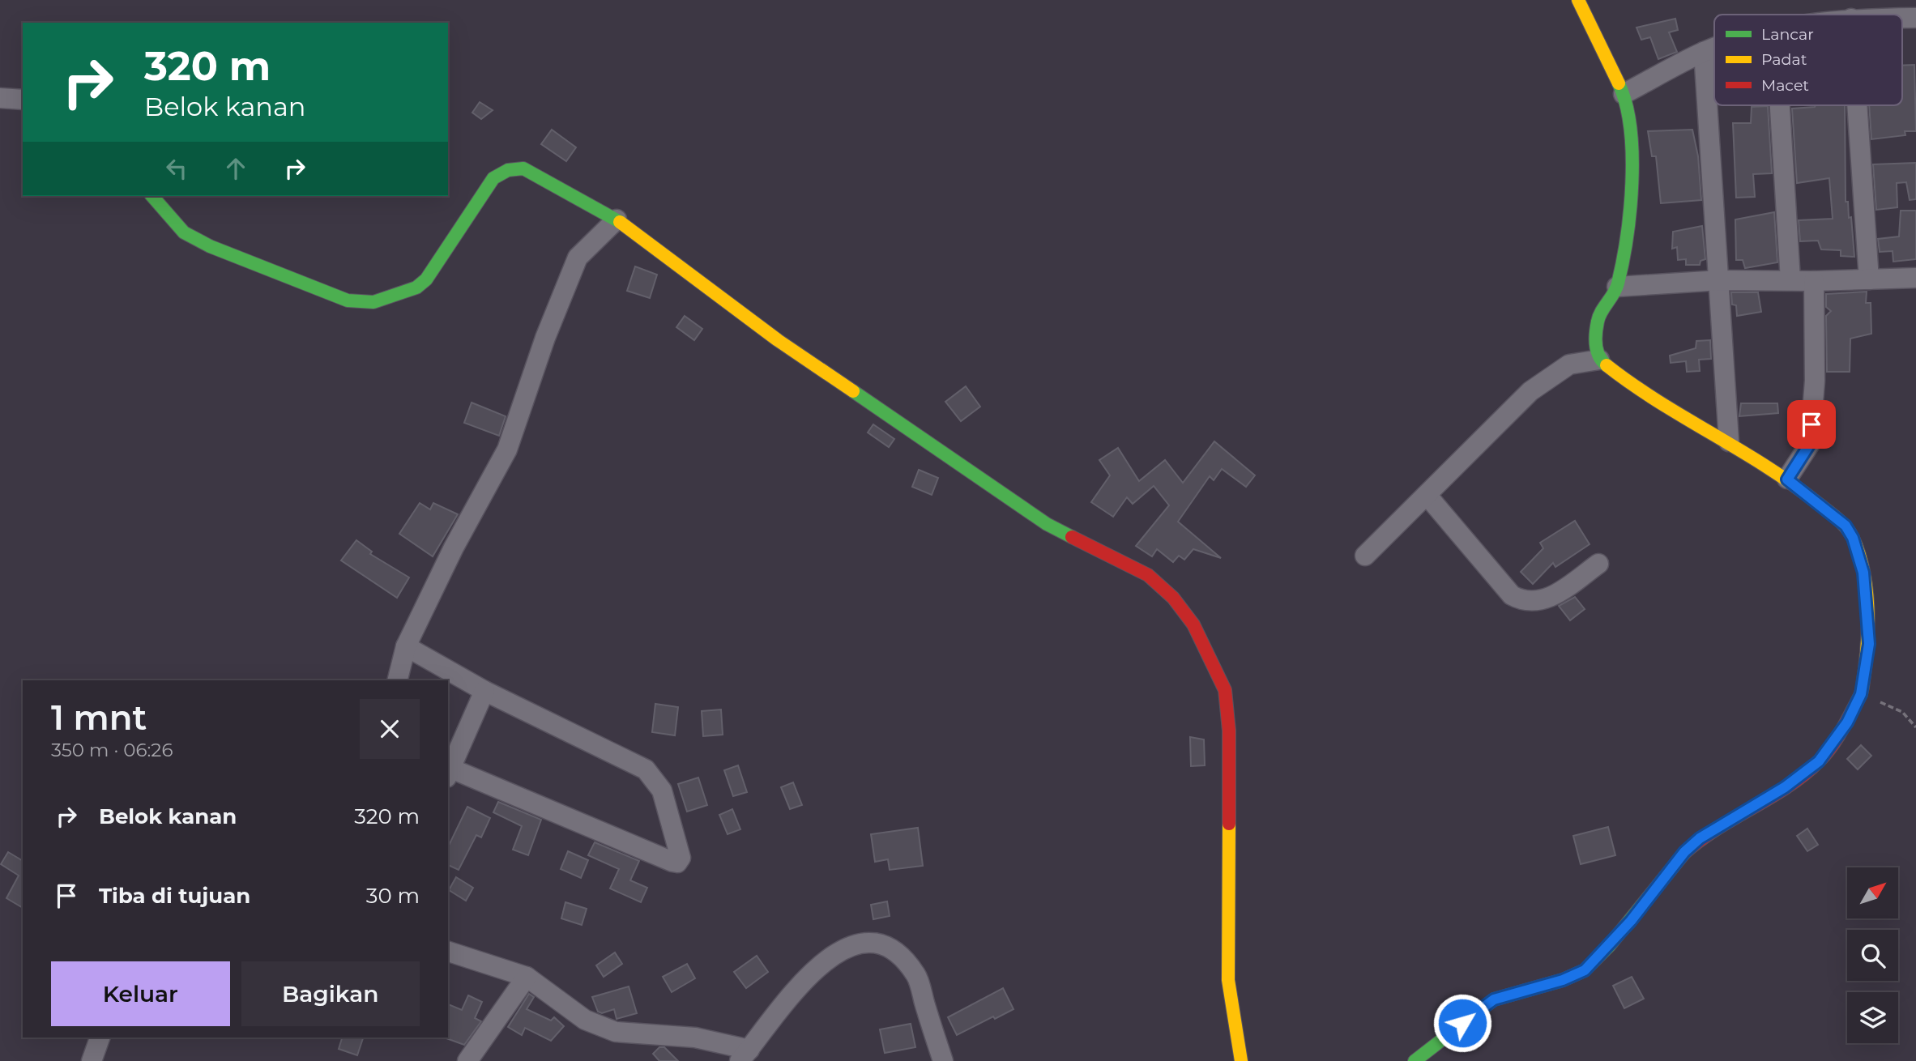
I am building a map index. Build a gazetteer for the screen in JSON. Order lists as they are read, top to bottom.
{
  "legend": ["Lancar", "Padat", "Macet"],
  "north": "top right",
  "page": {
    "turn": ["320 m", "Belok kanan"],
    "heading": ["1 mnt", "350 m · 06:26"],
    "list": [
      {
        "name": "Belok kanan",
        "value": "320 m"
      },
      {
        "name": "Tiba di tujuan",
        "value": "30 m"
      }
    ],
    "buttons": ["Keluar", "Bagikan"]
  }
}
